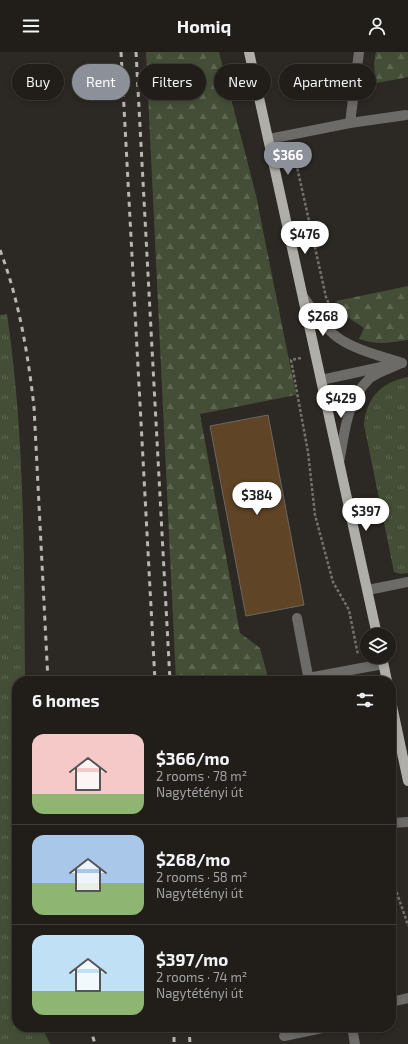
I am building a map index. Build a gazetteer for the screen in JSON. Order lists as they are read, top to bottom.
{
  "page": {
    "header": "Homiq",
    "chip": [
      "Buy",
      "Rent",
      "Filters",
      "New",
      "Apartment"
    ],
    "price": [
      "$366",
      "$476",
      "$268",
      "$429",
      "$384",
      "$397"
    ],
    "heading": "6 homes",
    "list": [
      {
        "name": "$366/mo",
        "note": "2 rooms · 78 m² · Nagytétényi út"
      },
      {
        "name": "$268/mo",
        "note": "2 rooms · 58 m² · Nagytétényi út"
      },
      {
        "name": "$397/mo",
        "note": "2 rooms · 74 m² · Nagytétényi út"
      }
    ]
  }
}
